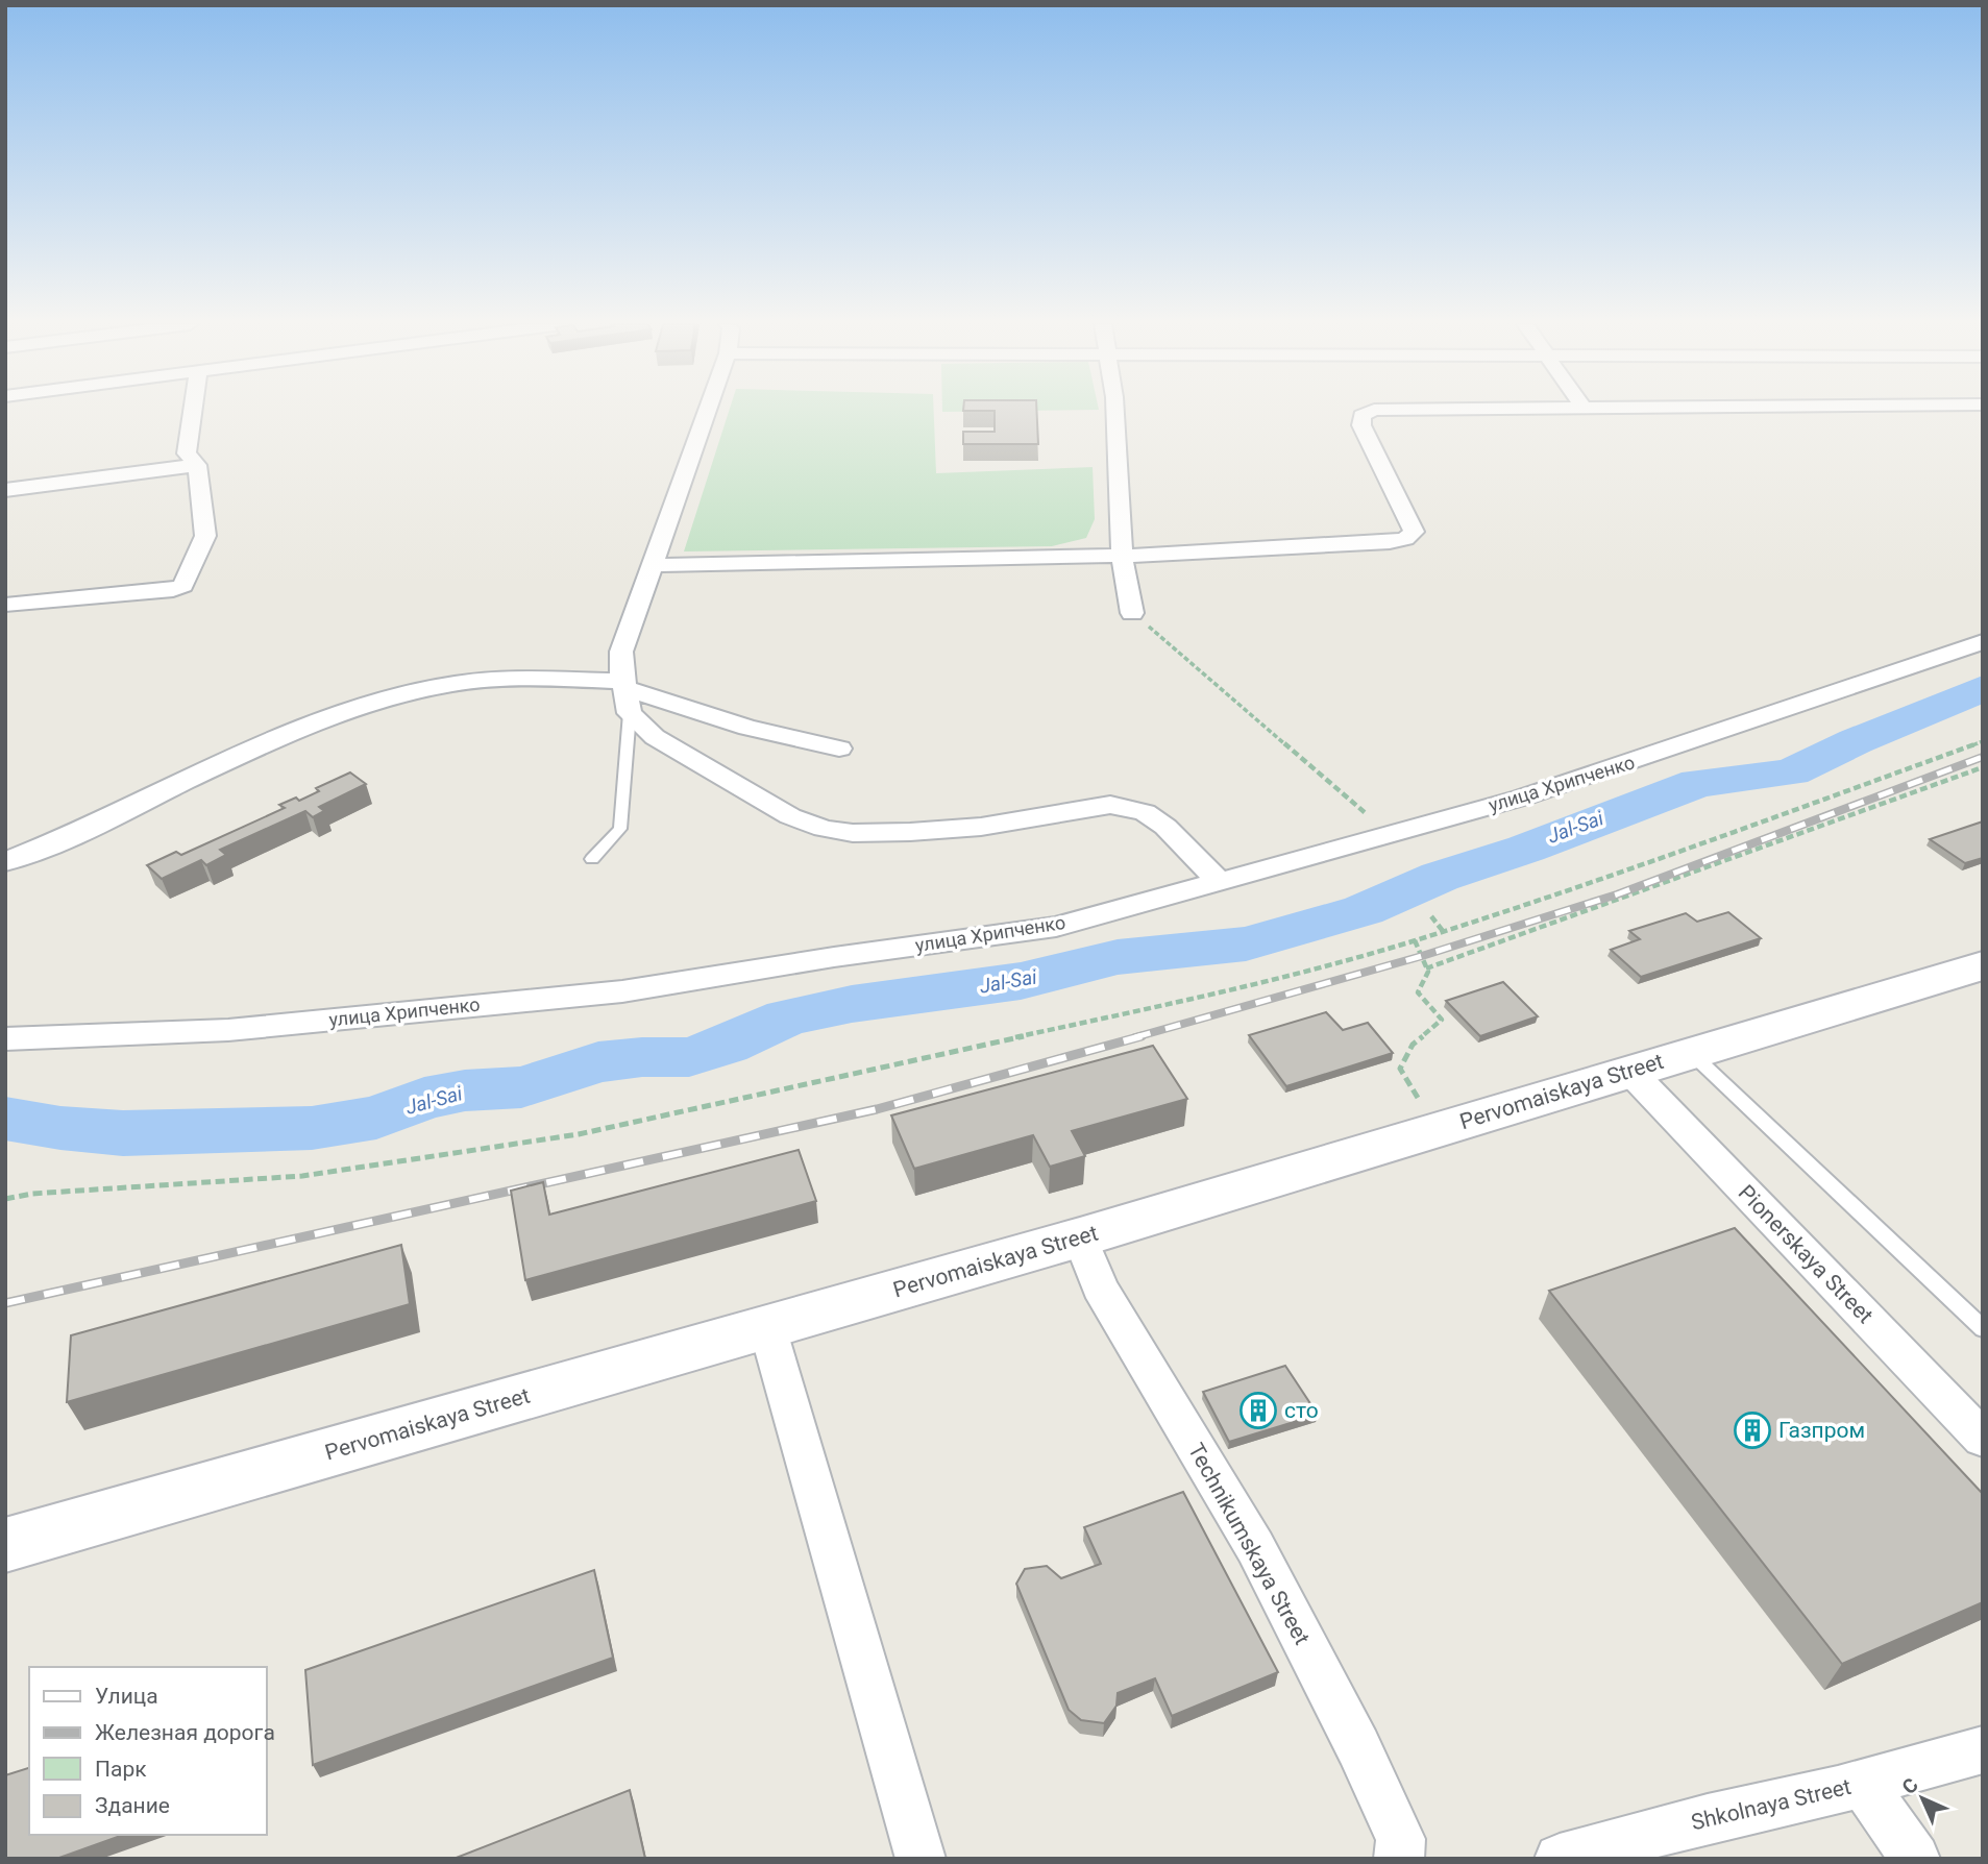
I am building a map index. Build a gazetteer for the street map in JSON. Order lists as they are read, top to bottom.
{
  "streets": {
    "main road": ["Pervomaiskaya Street"],
    "street": [
      "улица Хрипченко",
      "Pionerskaya Street",
      "Technikumskaya Street",
      "Shkolnaya Street"
    ]
  },
  "crossings": [
    ["Pervomaiskaya Street", "Pionerskaya Street"],
    ["Pervomaiskaya Street", "Technikumskaya Street"]
  ],
  "water": ["Jal-Sai"],
  "places": {
    "building": ["сто", "Газпром"]
  },
  "legend": [
    "Улица",
    "Железная дорога",
    "Парк",
    "Здание"
  ],
  "north": "top left"
}
